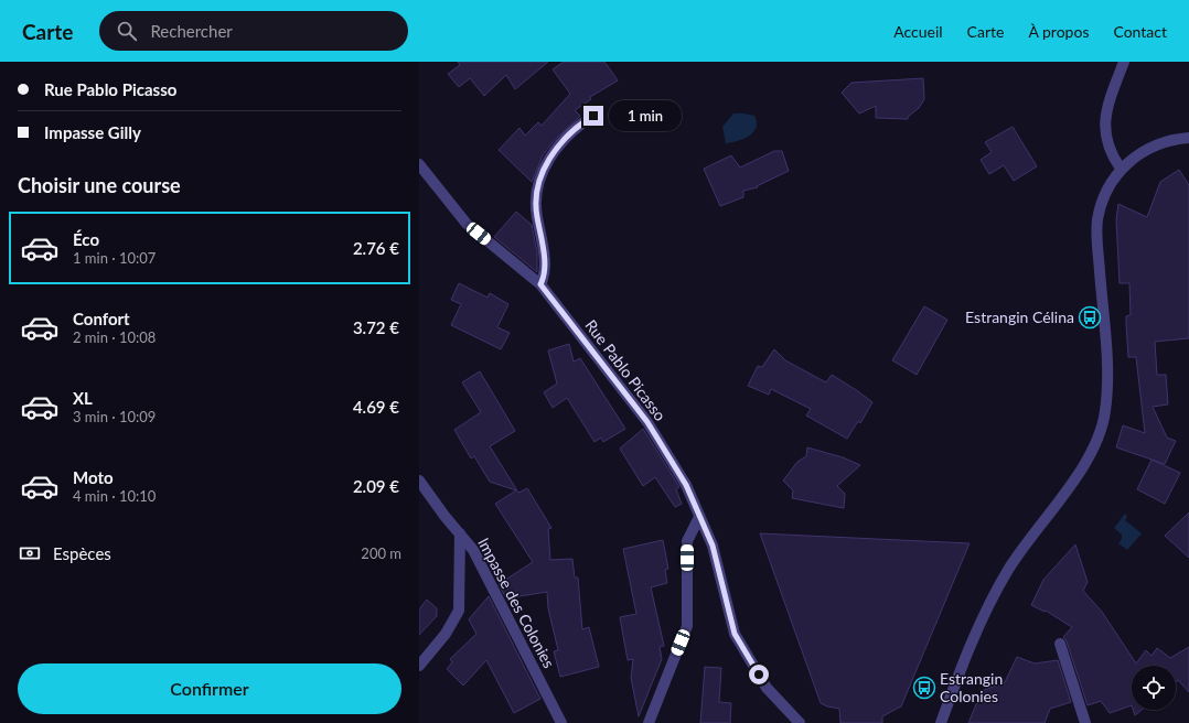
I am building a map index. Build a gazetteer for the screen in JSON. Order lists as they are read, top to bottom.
{
  "streets": {
    "street": ["Rue Pablo Picasso", "Impasse des Colonies"]
  },
  "places": {
    "bus stop": ["Estrangin Célina", "Estrangin Colonies"]
  },
  "page": {
    "header": "Carte",
    "search": "Rechercher",
    "nav": [
      "Accueil",
      "Carte",
      "À propos",
      "Contact"
    ],
    "banner": ["Rue Pablo Picasso", "Impasse Gilly"],
    "bubble": "1 min",
    "heading": "Choisir une course",
    "list": [
      {
        "name": "Éco",
        "note": "1 min · 10:07",
        "value": "2.76 €"
      },
      {
        "name": "Confort",
        "note": "2 min · 10:08",
        "value": "3.72 €"
      },
      {
        "name": "XL",
        "note": "3 min · 10:09",
        "value": "4.69 €"
      },
      {
        "name": "Moto",
        "note": "4 min · 10:10",
        "value": "2.09 €"
      }
    ],
    "pay": ["Espèces", "200 m"],
    "buttons": "Confirmer"
  }
}
